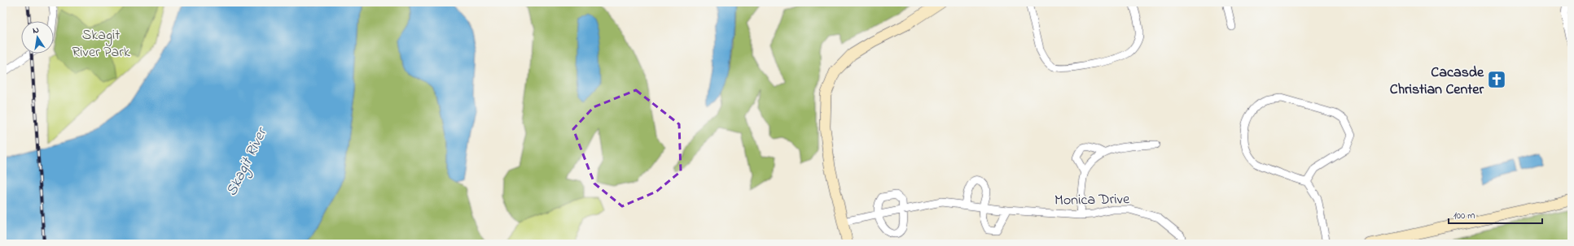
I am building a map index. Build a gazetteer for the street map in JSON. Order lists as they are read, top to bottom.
{
  "streets": {
    "street": ["Monica Drive"]
  },
  "water": ["Skagit River"],
  "parks": ["Skagit River Park"],
  "places": {
    "church": ["Cacasde Christian Center"]
  },
  "scale_bar": "100 m",
  "north": "top"
}
